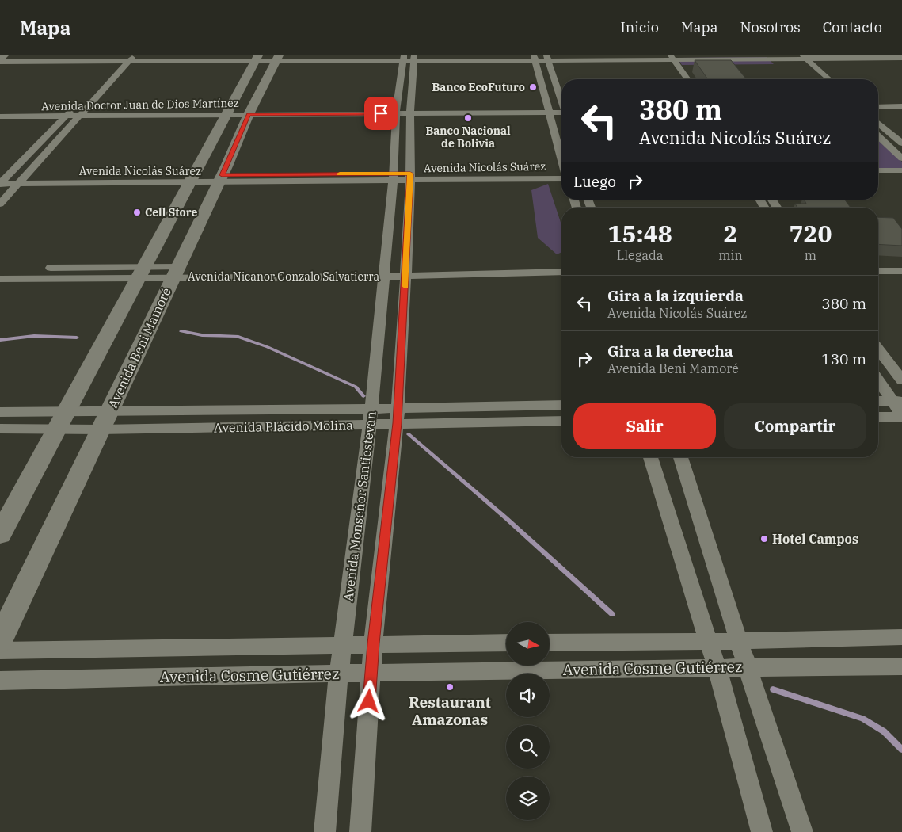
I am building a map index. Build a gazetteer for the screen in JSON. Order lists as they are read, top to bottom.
{
  "streets": {
    "street": [
      "Avenida Doctor Juan de Dios Martínez",
      "Avenida Nicolás Suárez",
      "Avenida Nicanor Gonzalo Salvatierra",
      "Avenida Beni Mamoré",
      "Avenida Plácido Molina",
      "Avenida Monseñor Santiestevan",
      "Avenida Cosme Gutiérrez"
    ]
  },
  "crossings": [
    ["Avenida Doctor Juan de Dios Martínez", "Avenida Beni Mamoré"],
    ["Avenida Nicolás Suárez", "Avenida Beni Mamoré"],
    ["Avenida Nicolás Suárez", "Avenida Monseñor Santiestevan"],
    ["Avenida Nicanor Gonzalo Salvatierra", "Avenida Beni Mamoré"],
    ["Avenida Nicanor Gonzalo Salvatierra", "Avenida Monseñor Santiestevan"],
    ["Avenida Beni Mamoré", "Avenida Plácido Molina"],
    ["Avenida Plácido Molina", "Avenida Monseñor Santiestevan"],
    ["Avenida Monseñor Santiestevan", "Avenida Cosme Gutiérrez"]
  ],
  "places": [
    "Banco EcoFuturo",
    "Banco Nacional de Bolivia",
    "Cell Store",
    "Hotel Campos",
    "Restaurant Amazonas"
  ],
  "north": "right",
  "page": {
    "header": "Mapa",
    "nav": [
      "Inicio",
      "Mapa",
      "Nosotros",
      "Contacto"
    ],
    "turn": ["380 m", "Avenida Nicolás Suárez"],
    "then": "Luego",
    "eta": [
      "15:48",
      "Llegada",
      "2",
      "min",
      "720",
      "m"
    ],
    "list": [
      {
        "name": "Gira a la izquierda",
        "note": "Avenida Nicolás Suárez",
        "value": "380 m"
      },
      {
        "name": "Gira a la derecha",
        "note": "Avenida Beni Mamoré",
        "value": "130 m"
      }
    ],
    "buttons": ["Salir", "Compartir"]
  }
}
